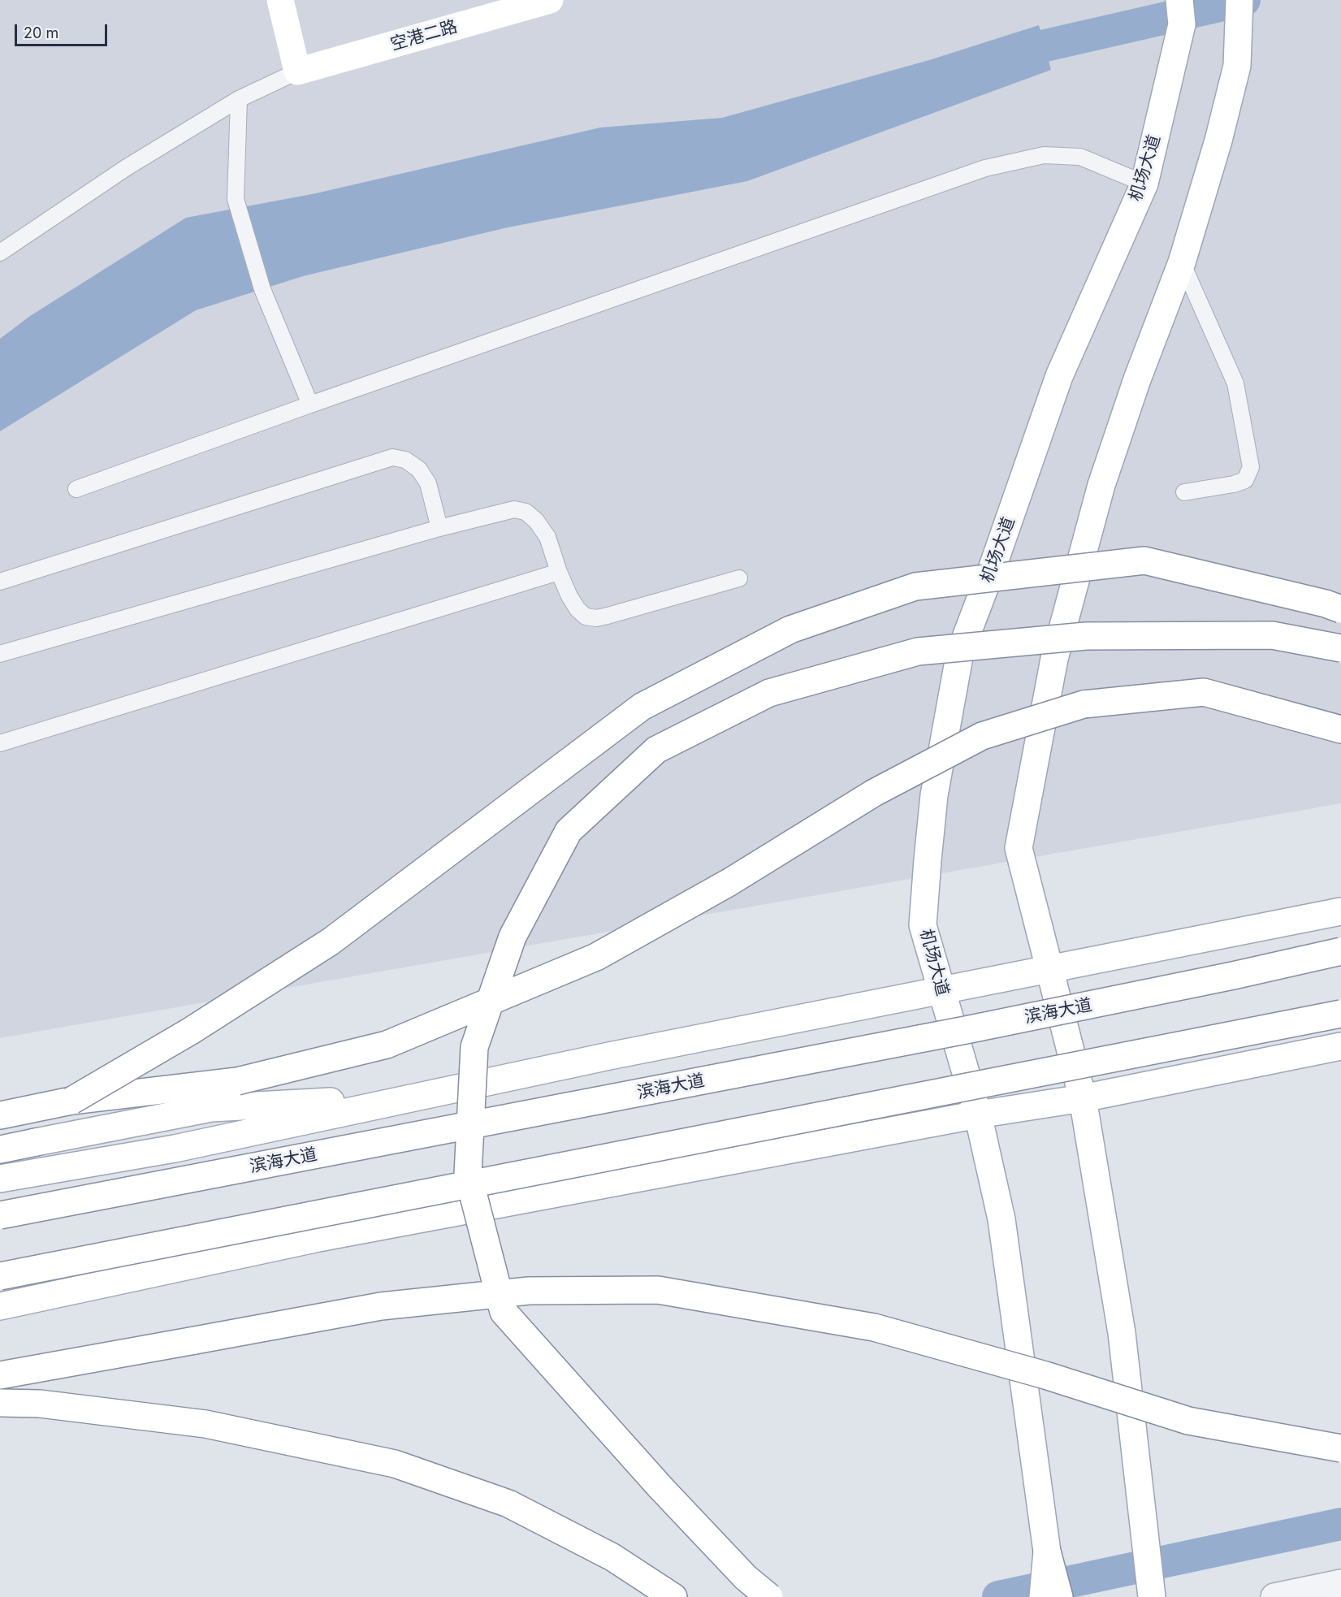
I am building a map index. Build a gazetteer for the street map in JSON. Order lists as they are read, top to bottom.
{
  "streets": {
    "main road": ["空港二路", "机场大道", "滨海大道"]
  },
  "scale_bar": "20 m"
}
